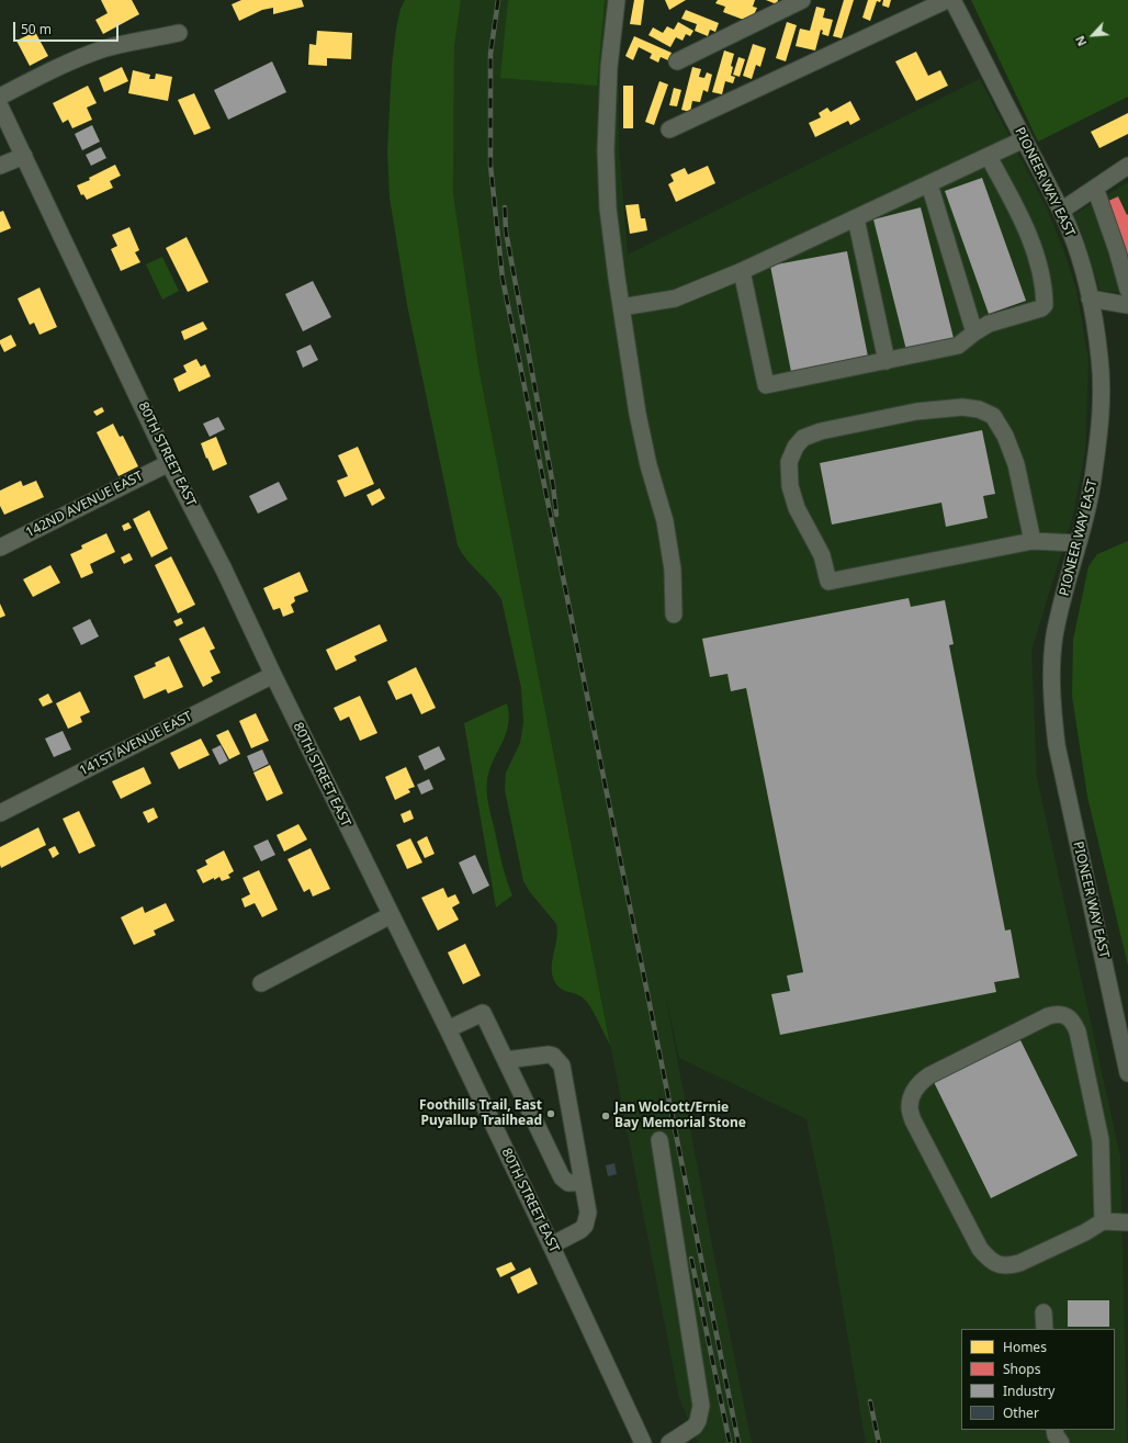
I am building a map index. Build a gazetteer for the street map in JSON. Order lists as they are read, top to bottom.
{
  "streets": {
    "street": [
      "PIONEER WAY EAST",
      "80TH STREET EAST",
      "142ND AVENUE EAST",
      "141ST AVENUE EAST"
    ]
  },
  "crossings": [
    ["80TH STREET EAST", "142ND AVENUE EAST"],
    ["80TH STREET EAST", "141ST AVENUE EAST"]
  ],
  "places": ["Foothills Trail, East Puyallup Trailhead", "Jan Wolcott/Ernie Bay Memorial Stone"],
  "legend": [
    "Homes",
    "Shops",
    "Industry",
    "Other"
  ],
  "scale_bar": "50 m",
  "north": "bottom left"
}
